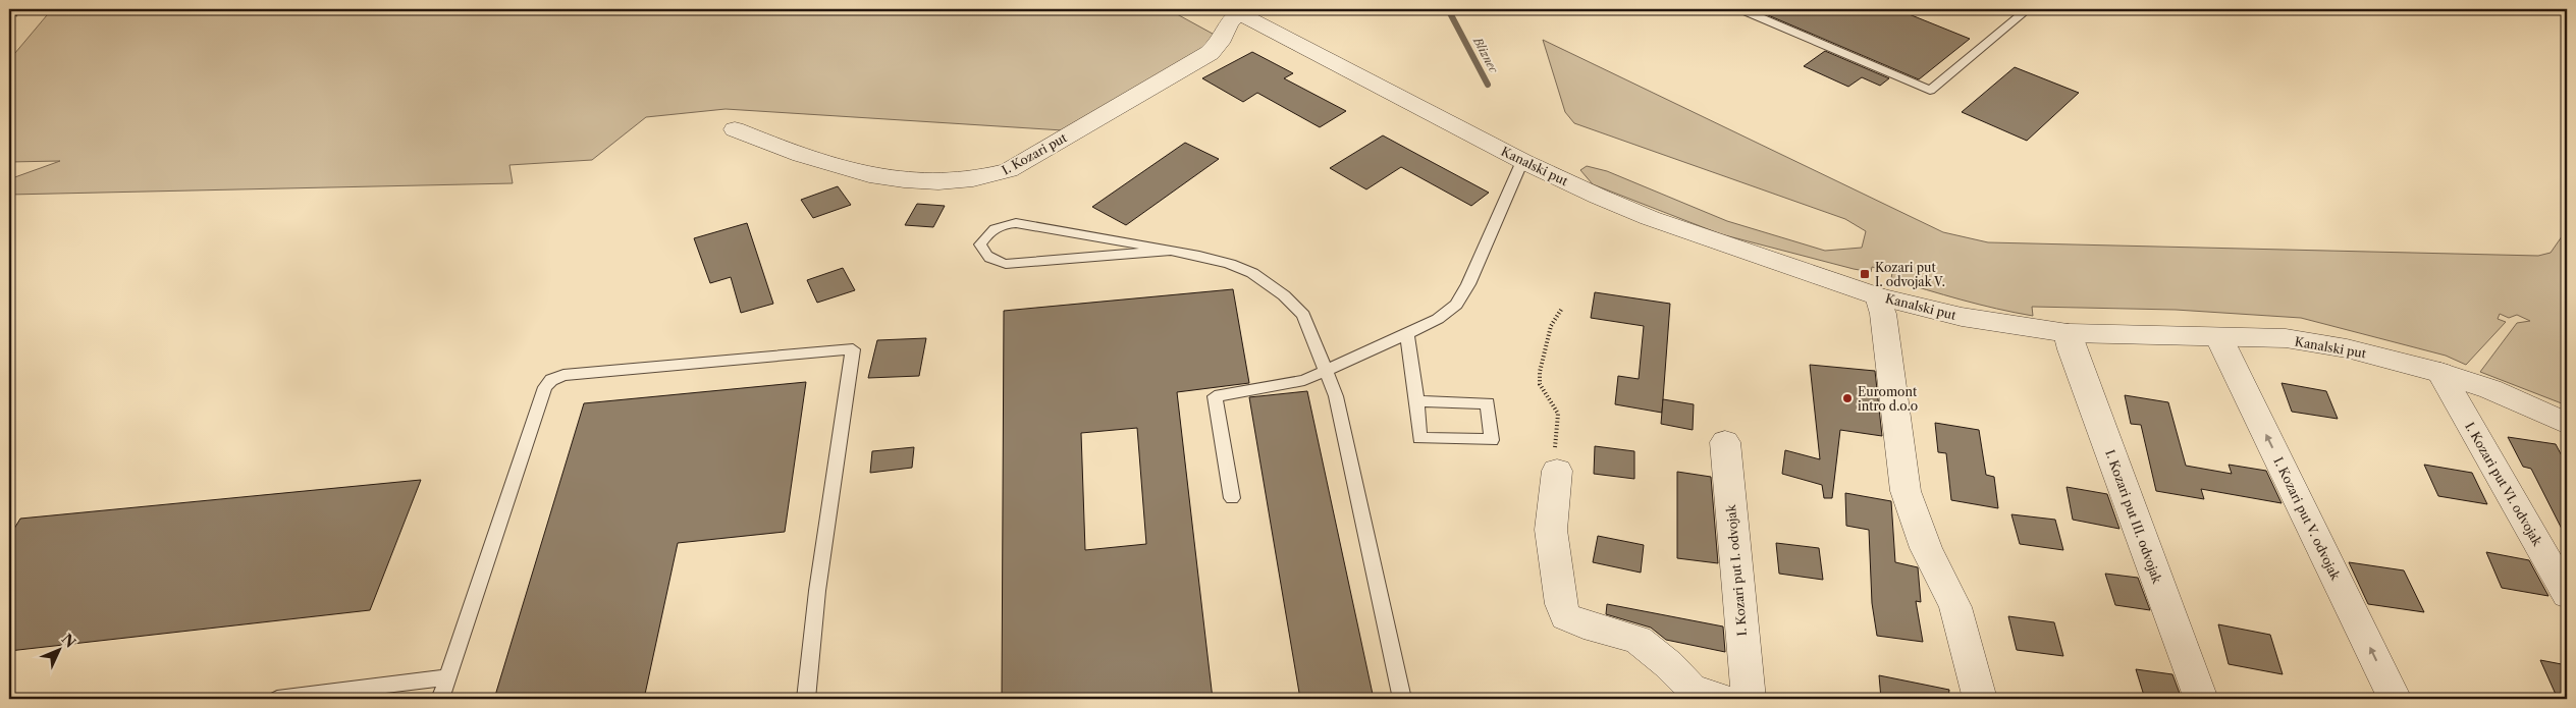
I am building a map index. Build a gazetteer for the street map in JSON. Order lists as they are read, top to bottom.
{
  "streets": {
    "street": [
      "I. Kozari put",
      "Kanalski put",
      "I. Kozari put VI. odvojak",
      "I. Kozari put III. odvojak",
      "I. Kozari put V. odvojak",
      "I. Kozari put I. odvojak"
    ]
  },
  "crossings": [
    ["I. Kozari put", "Kanalski put"],
    ["Kanalski put", "I. Kozari put VI. odvojak"],
    ["Kanalski put", "I. Kozari put III. odvojak"],
    ["Kanalski put", "I. Kozari put V. odvojak"]
  ],
  "one_way": ["I. Kozari put V. odvojak"],
  "water": ["Bliznec"],
  "places": {
    "transit": ["Kozari put I. odvojak V."],
    "other": ["Euromont intro d.o.o"]
  },
  "north": "top right"
}
